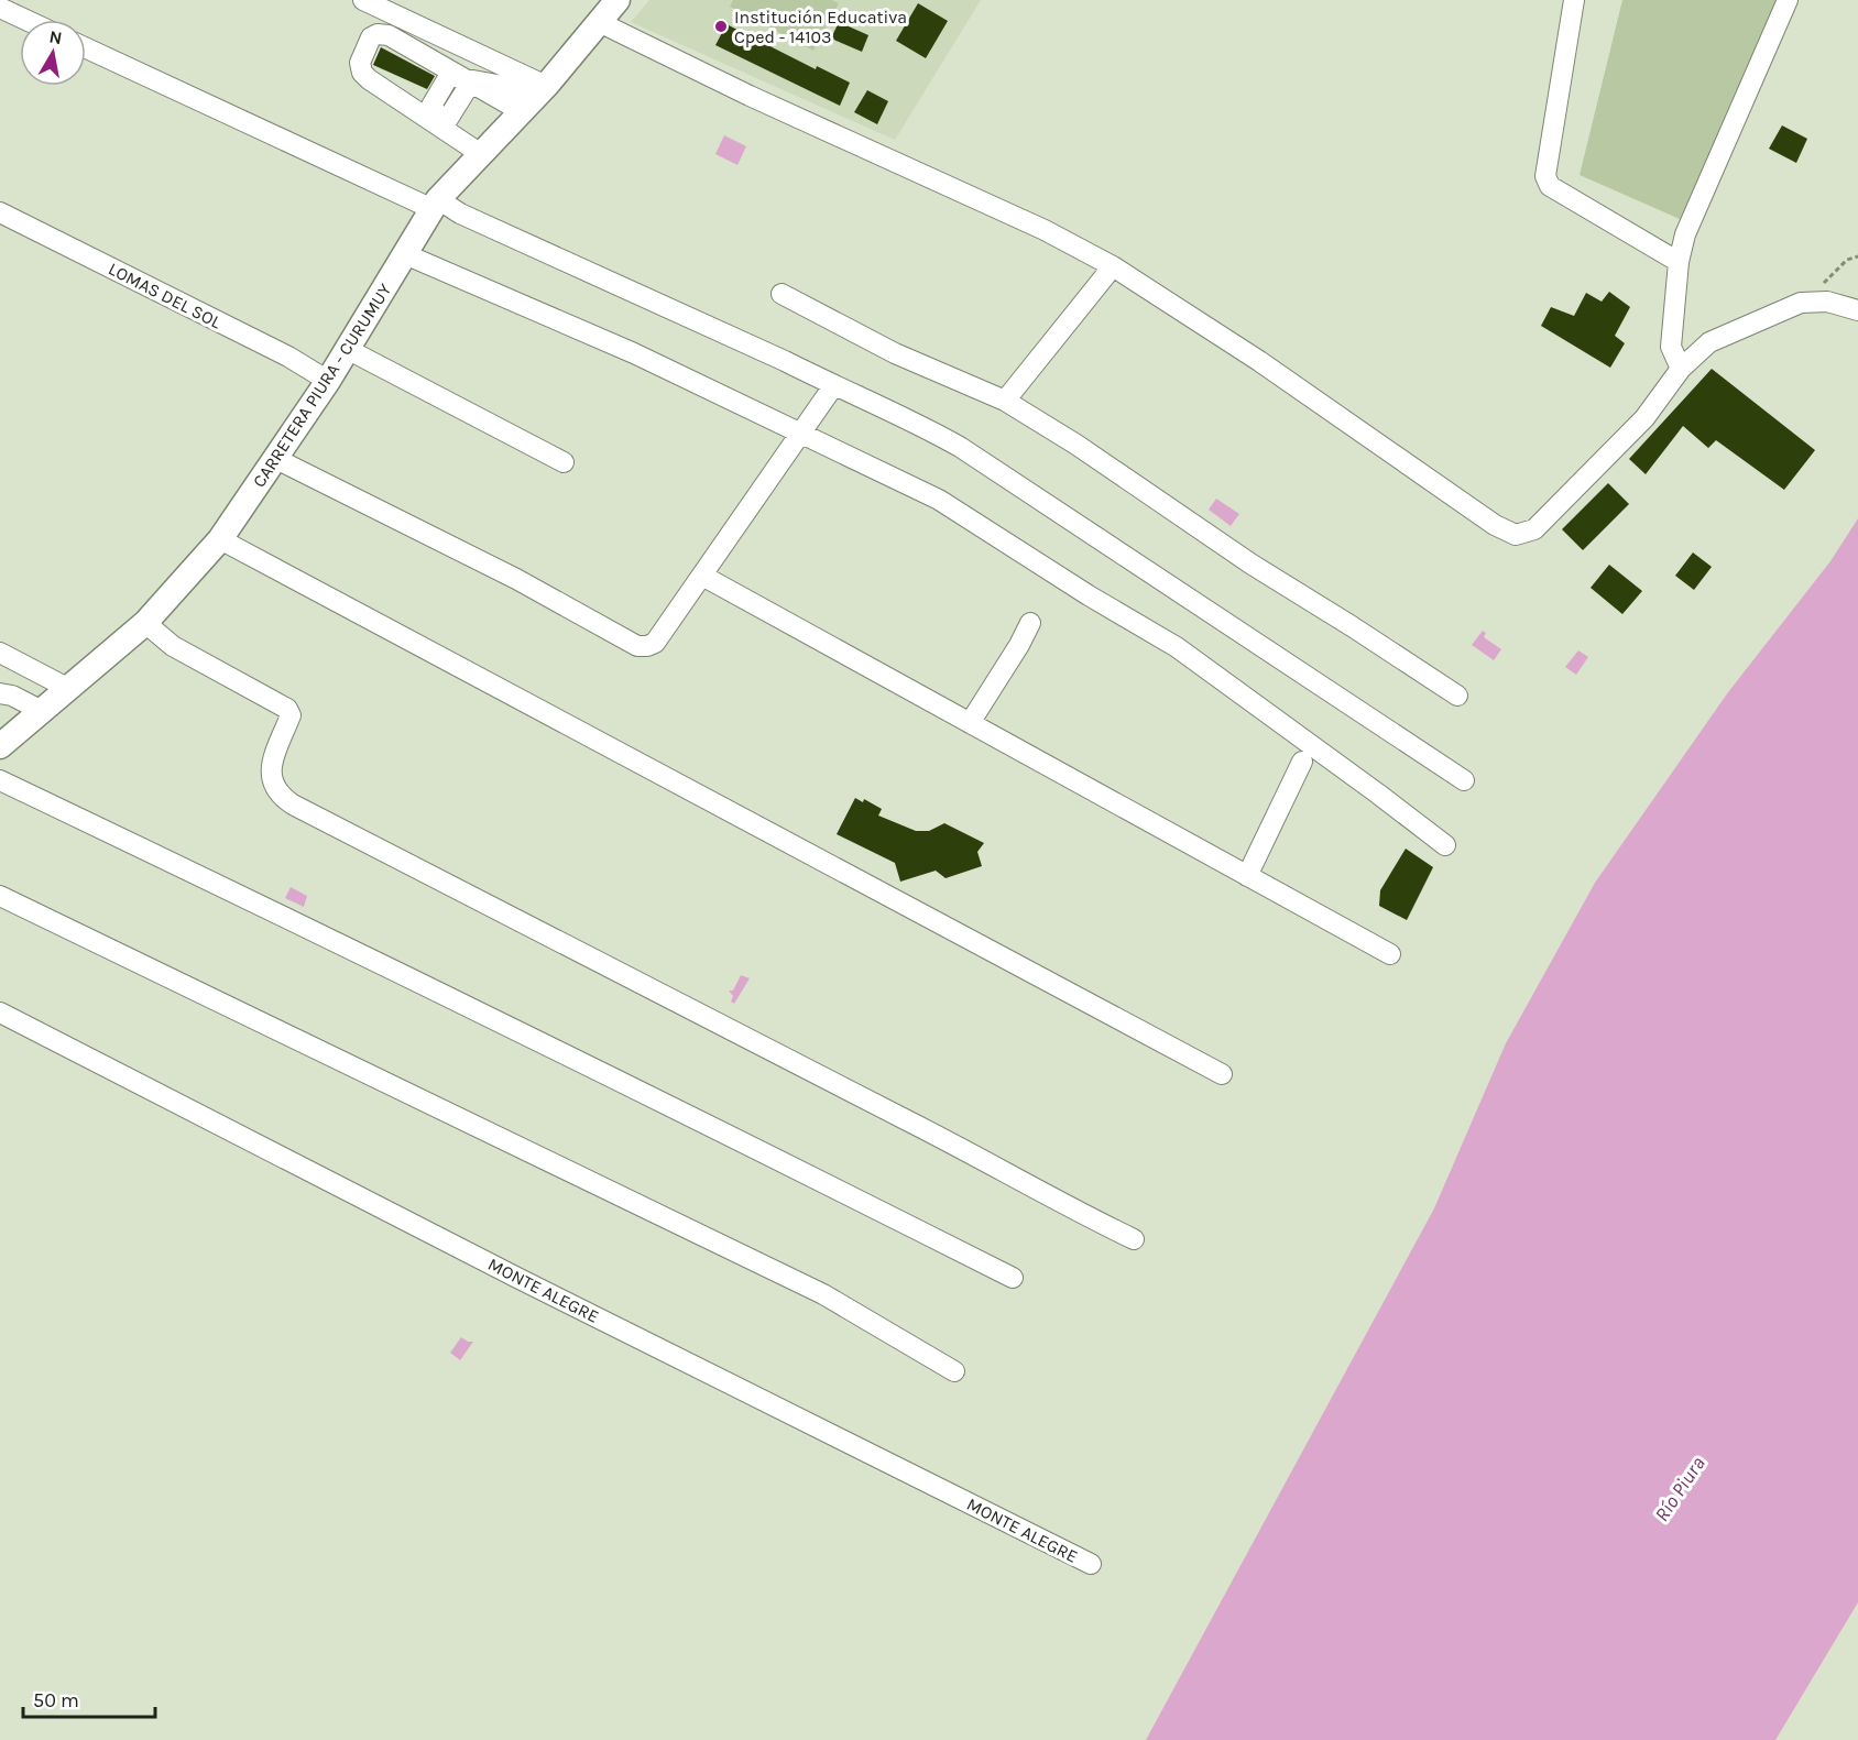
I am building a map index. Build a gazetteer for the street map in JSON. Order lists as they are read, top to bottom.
{
  "streets": {
    "main road": ["CARRETERA PIURA - CURUMUY"],
    "street": ["LOMAS DEL SOL", "MONTE ALEGRE"]
  },
  "crossings": [
    ["LOMAS DEL SOL", "CARRETERA PIURA - CURUMUY"]
  ],
  "water": ["Río Piura"],
  "places": ["Institución Educativa Cped - 14103"],
  "scale_bar": "50 m",
  "north": "top"
}
